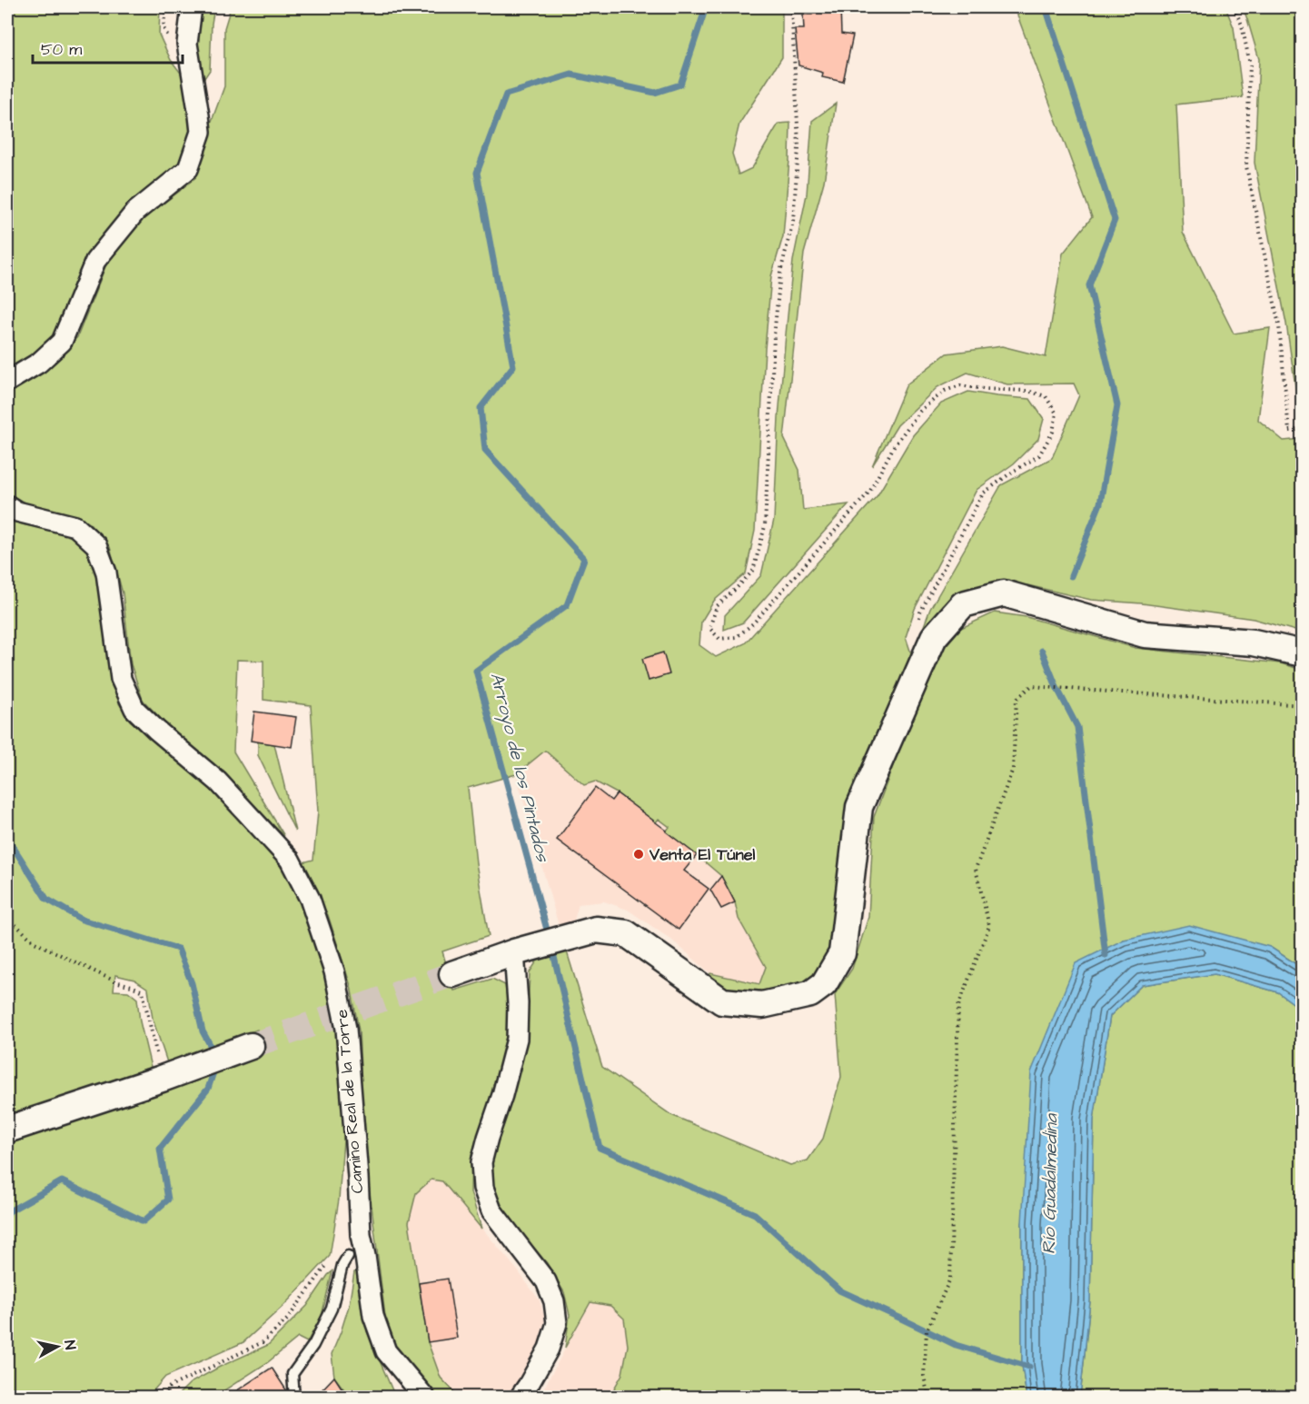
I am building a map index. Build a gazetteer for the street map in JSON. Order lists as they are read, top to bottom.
{
  "streets": {
    "street": ["Camino Real de la Torre"]
  },
  "water": ["Arroyo de los Pintados", "Río Guadalmedina"],
  "places": ["Venta El Túnel"],
  "scale_bar": "50 m",
  "north": "right"
}
